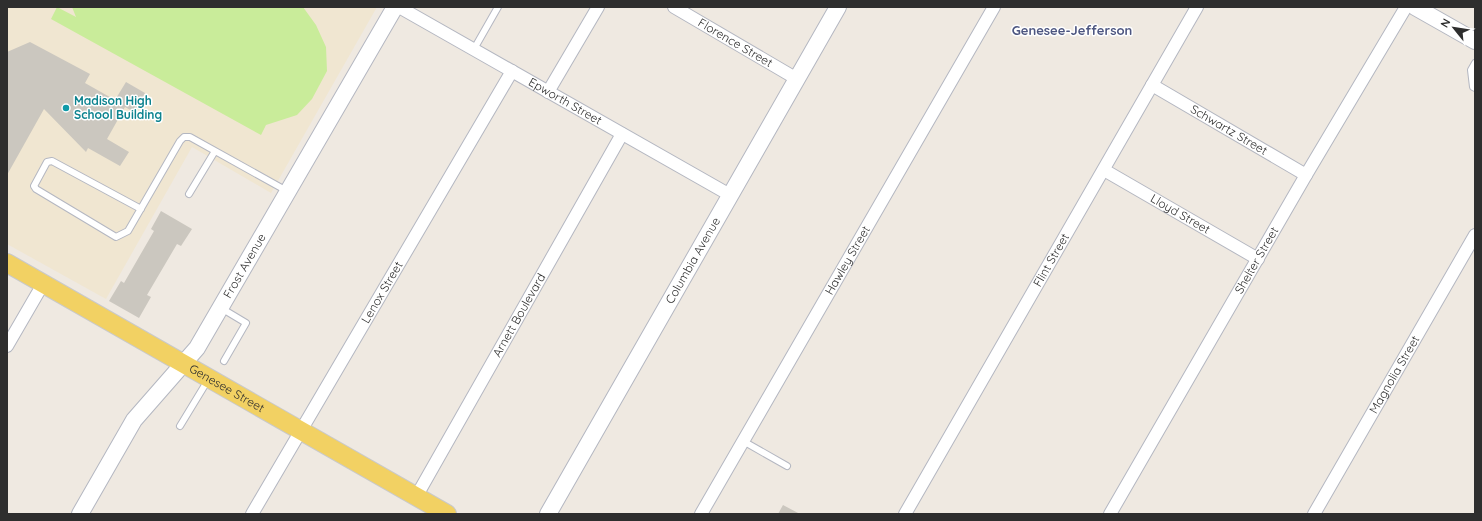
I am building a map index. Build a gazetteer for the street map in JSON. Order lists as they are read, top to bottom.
{
  "streets": {
    "main road": ["Genesee Street"],
    "street": [
      "Florence Street",
      "Epworth Street",
      "Schwartz Street",
      "Lloyd Street",
      "Hawley Street",
      "Flint Street",
      "Shelter Street",
      "Columbia Avenue",
      "Frost Avenue",
      "Lenox Street",
      "Arnett Boulevard",
      "Magnolia Street"
    ]
  },
  "crossings": [
    ["Florence Street", "Columbia Avenue"],
    ["Epworth Street", "Columbia Avenue"],
    ["Epworth Street", "Lenox Street"],
    ["Epworth Street", "Arnett Boulevard"],
    ["Schwartz Street", "Flint Street"],
    ["Schwartz Street", "Shelter Street"],
    ["Lloyd Street", "Flint Street"],
    ["Lloyd Street", "Shelter Street"],
    ["Frost Avenue", "Genesee Street"],
    ["Lenox Street", "Genesee Street"],
    ["Arnett Boulevard", "Genesee Street"]
  ],
  "districts": ["Genesee-Jefferson"],
  "places": ["Madison High School Building"],
  "north": "top left"
}
